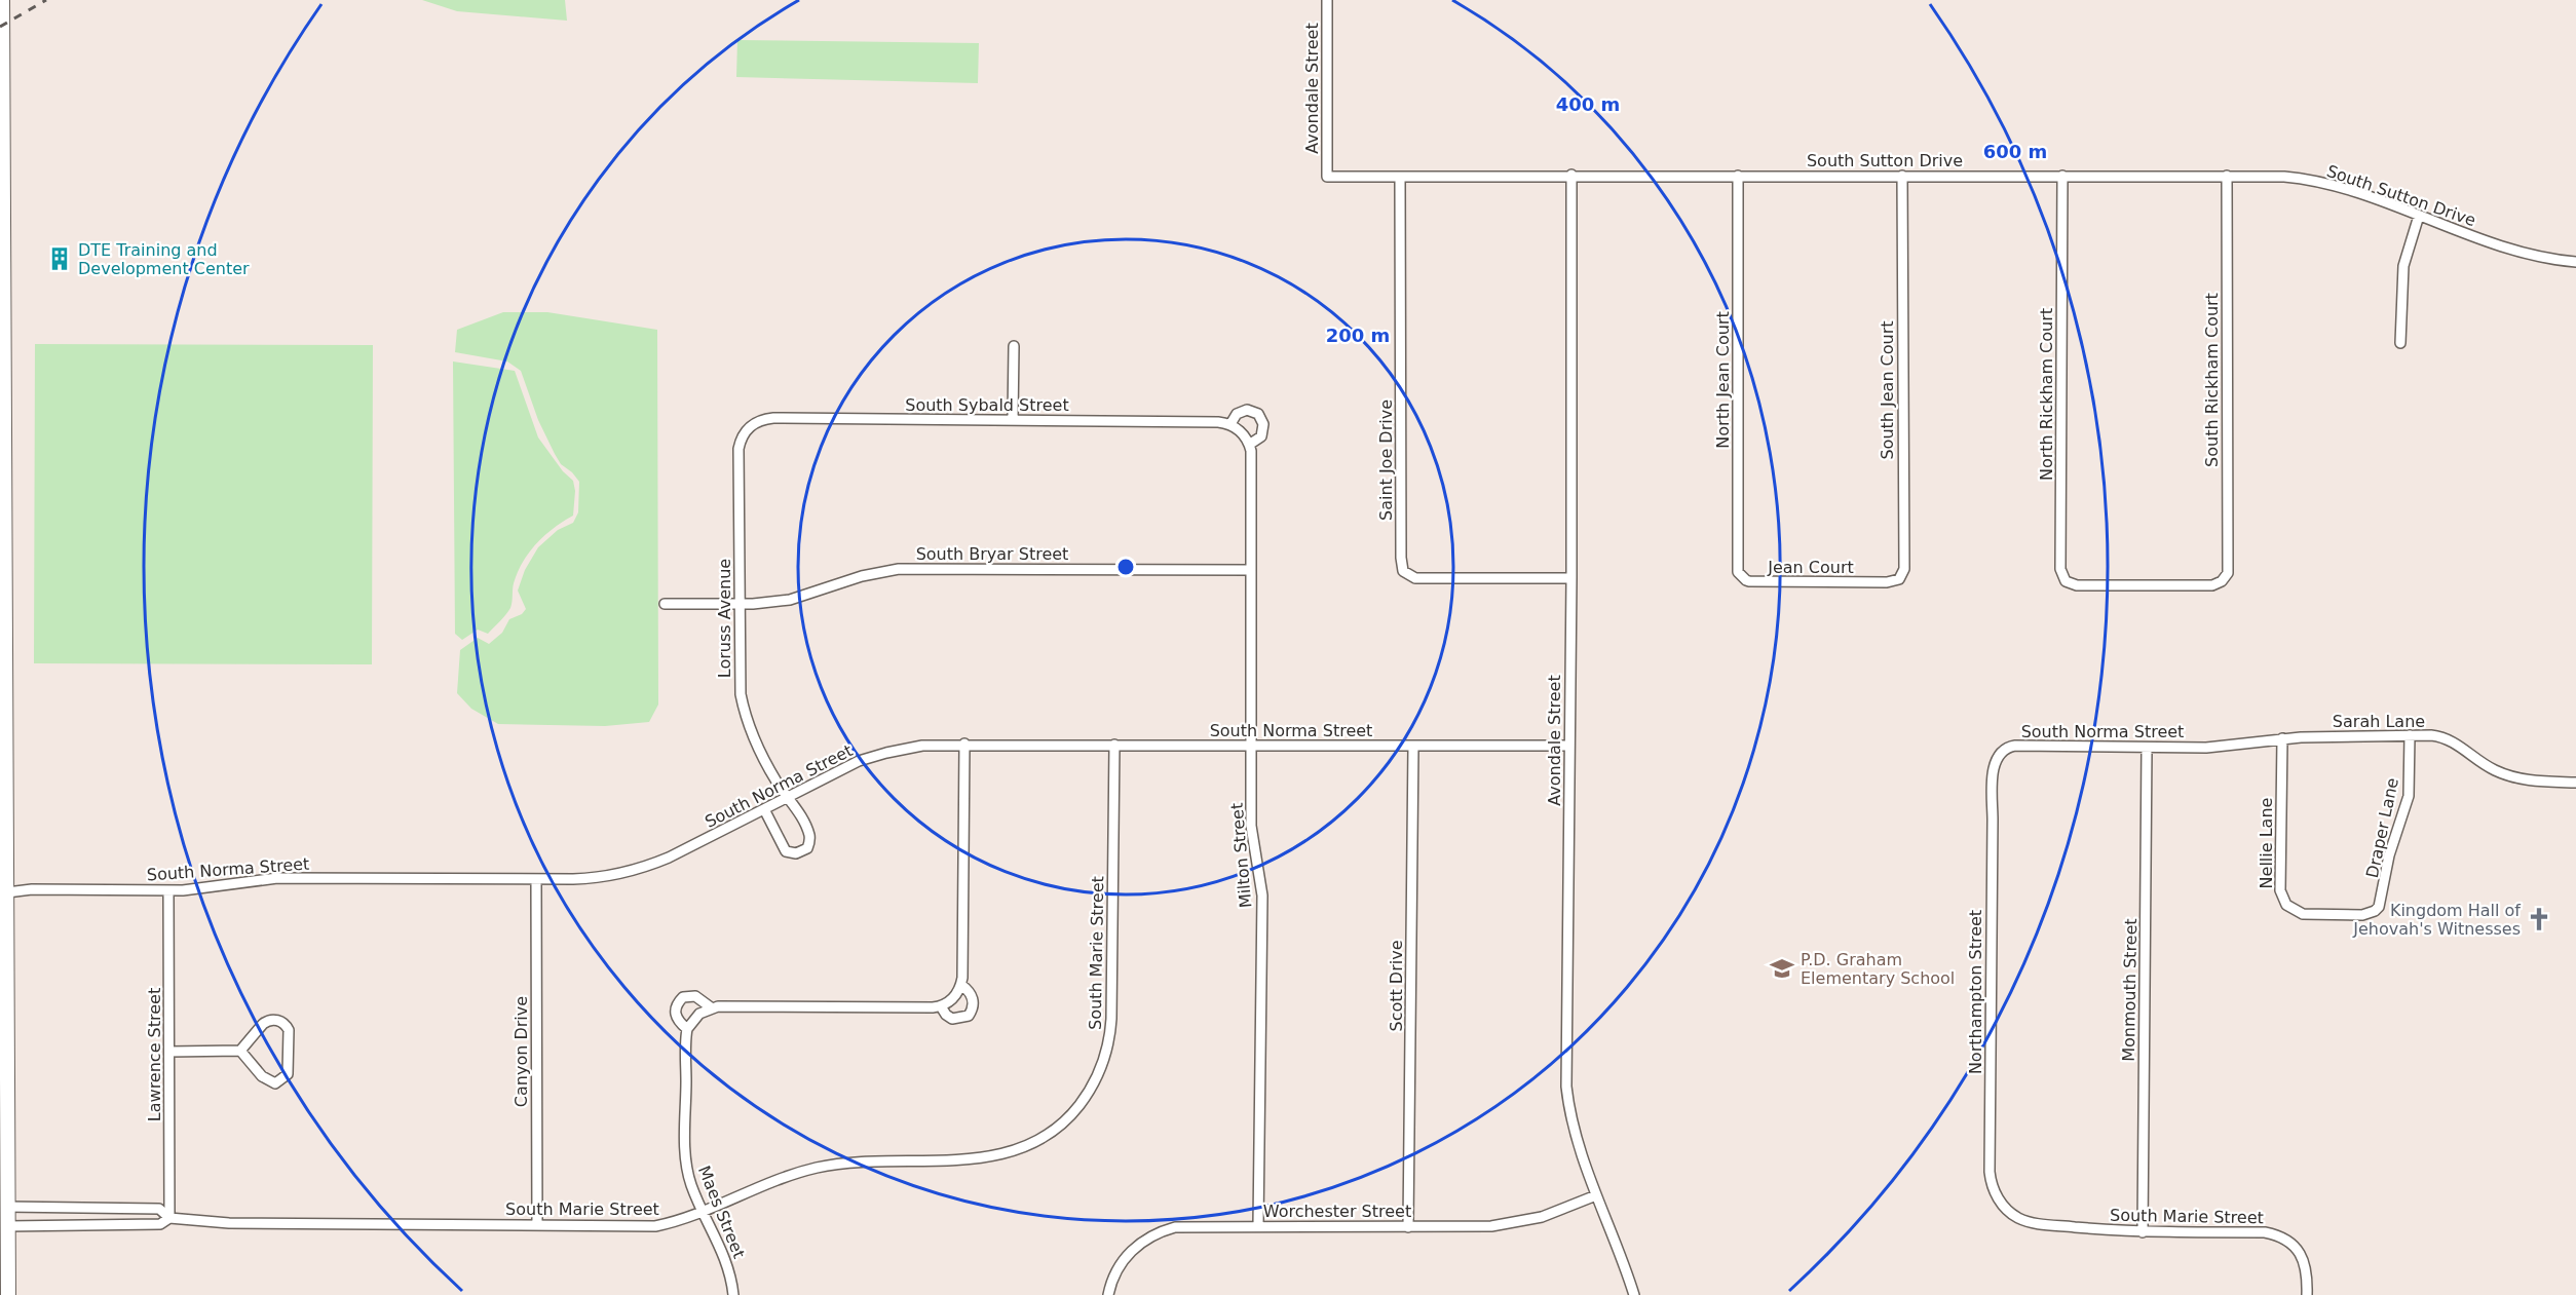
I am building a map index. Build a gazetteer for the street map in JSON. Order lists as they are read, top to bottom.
{
  "streets": {
    "street": [
      "Avondale Street",
      "South Sutton Drive",
      "North Jean Court",
      "South Rickham Court",
      "South Jean Court",
      "North Rickham Court",
      "South Sybald Street",
      "Saint Joe Drive",
      "South Bryar Street",
      "Jean Court",
      "Loruss Avenue",
      "Sarah Lane",
      "South Norma Street",
      "Draper Lane",
      "Nellie Lane",
      "Milton Street",
      "South Marie Street",
      "Scott Drive",
      "Monmouth Street",
      "Northampton Street",
      "Canyon Drive",
      "Lawrence Street",
      "Worchester Street",
      "Maes Street"
    ]
  },
  "crossings": [
    ["Avondale Street", "South Sutton Drive"],
    ["Avondale Street", "Saint Joe Drive"],
    ["Avondale Street", "South Norma Street"],
    ["Avondale Street", "Worchester Street"],
    ["South Sutton Drive", "North Jean Court"],
    ["South Sutton Drive", "South Rickham Court"],
    ["South Sutton Drive", "South Jean Court"],
    ["South Sutton Drive", "North Rickham Court"],
    ["South Sutton Drive", "Saint Joe Drive"],
    ["North Jean Court", "Jean Court"],
    ["South Rickham Court", "North Rickham Court"],
    ["South Jean Court", "Jean Court"],
    ["South Sybald Street", "Loruss Avenue"],
    ["South Sybald Street", "Milton Street"],
    ["South Bryar Street", "Loruss Avenue"],
    ["South Bryar Street", "Milton Street"],
    ["Loruss Avenue", "South Norma Street"],
    ["Sarah Lane", "South Norma Street"],
    ["Sarah Lane", "Draper Lane"],
    ["Sarah Lane", "Nellie Lane"],
    ["South Norma Street", "Milton Street"],
    ["South Norma Street", "South Marie Street"],
    ["South Norma Street", "Scott Drive"],
    ["South Norma Street", "Monmouth Street"],
    ["South Norma Street", "Northampton Street"],
    ["South Norma Street", "Canyon Drive"],
    ["South Norma Street", "Lawrence Street"],
    ["South Norma Street", "Maes Street"],
    ["Draper Lane", "Nellie Lane"],
    ["Milton Street", "Worchester Street"],
    ["South Marie Street", "Monmouth Street"],
    ["South Marie Street", "Northampton Street"],
    ["South Marie Street", "Canyon Drive"],
    ["South Marie Street", "Lawrence Street"],
    ["South Marie Street", "Maes Street"],
    ["Scott Drive", "Worchester Street"]
  ],
  "places": {
    "building": ["DTE Training and Development Center"],
    "church": ["Kingdom Hall of Jehovah's Witnesses"],
    "school or university": ["P.D. Graham Elementary School"]
  },
  "rings": ["400 m", "600 m", "200 m"]
}
